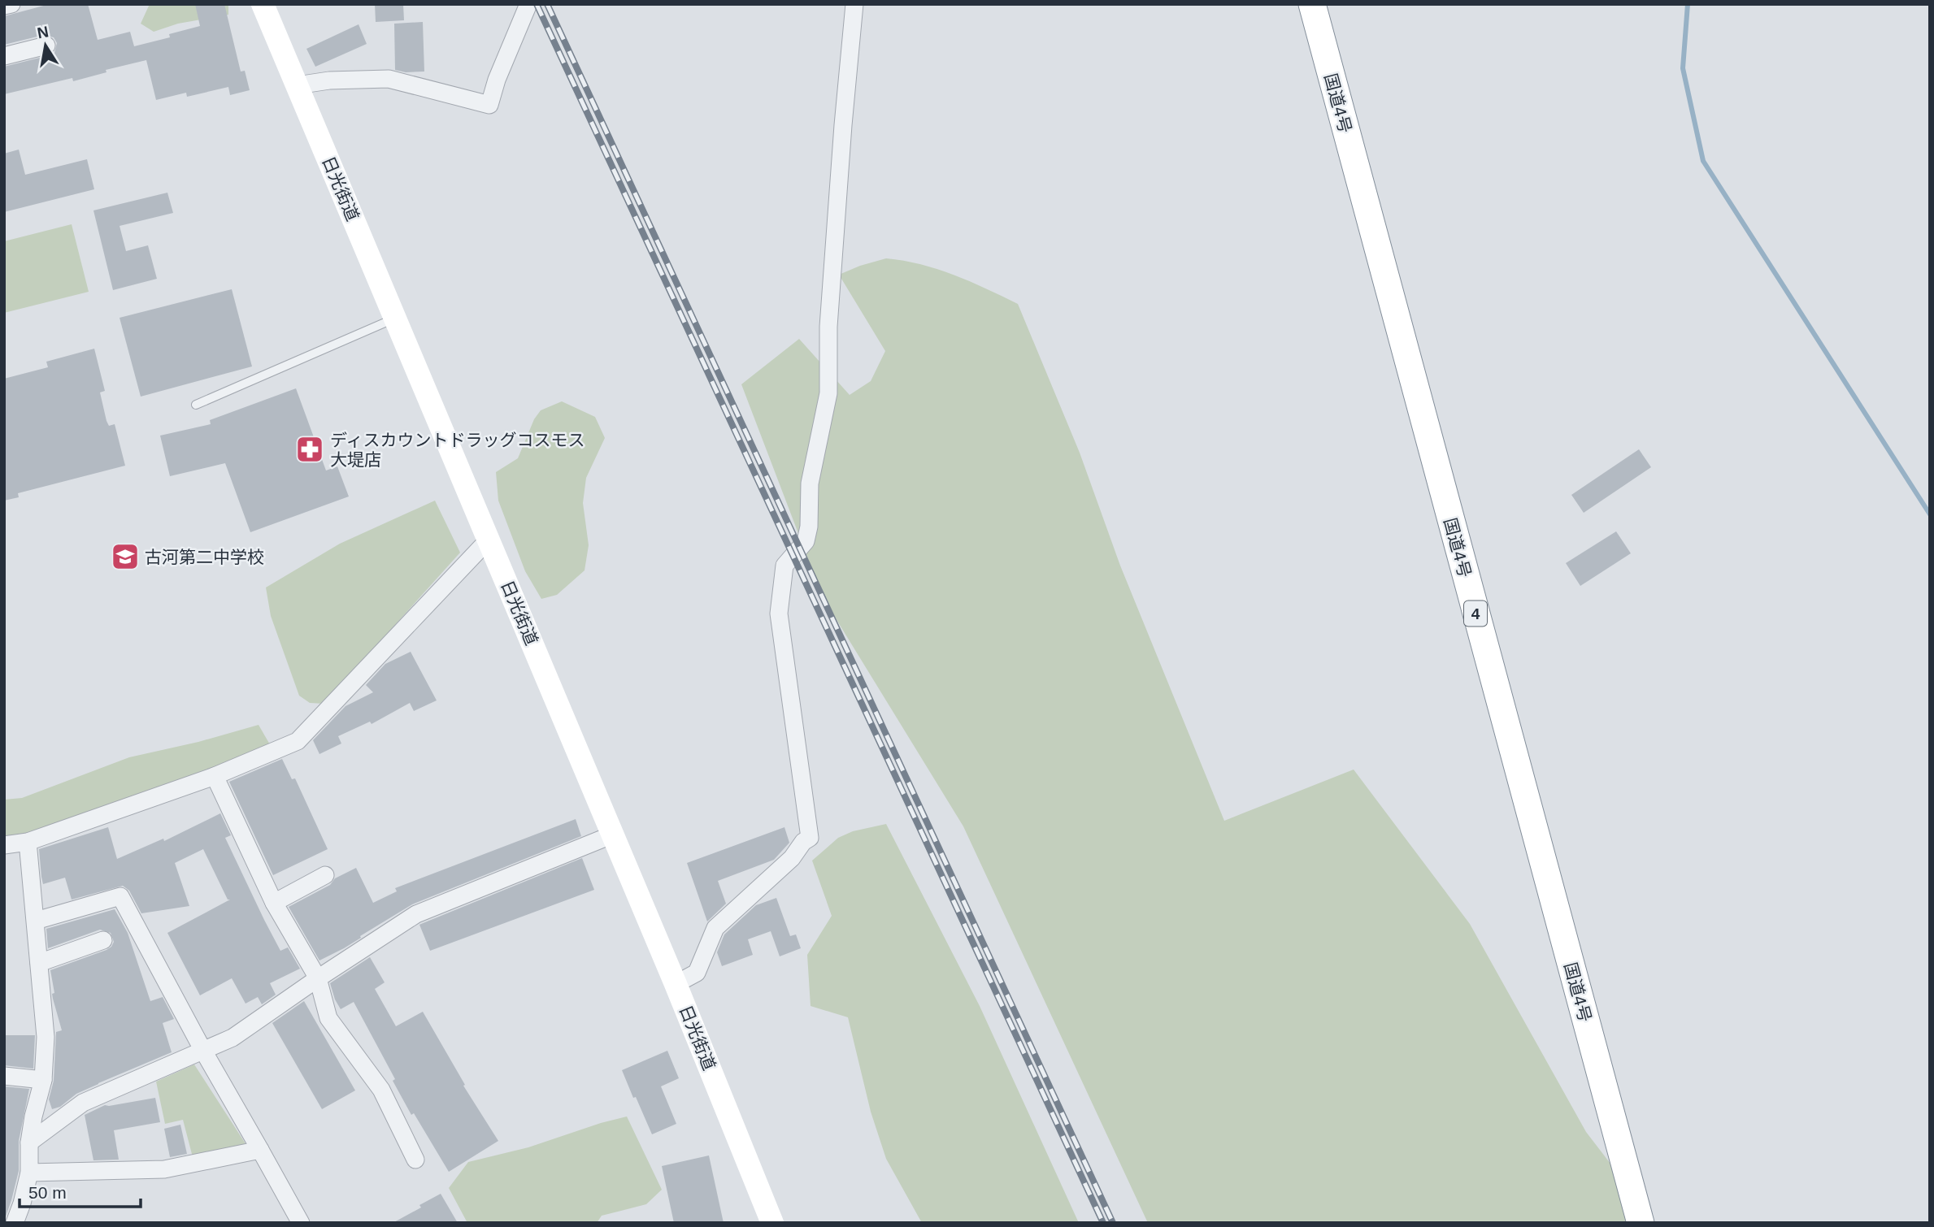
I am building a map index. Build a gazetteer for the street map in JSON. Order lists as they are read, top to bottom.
{
  "streets": {
    "highway": ["国道4号", "4"],
    "main road": ["日光街道"]
  },
  "places": {
    "pharmacy": ["ディスカウントドラッグコスモス 大堤店"],
    "school or university": ["古河第二中学校"]
  },
  "scale_bar": "50 m",
  "north": "top"
}
